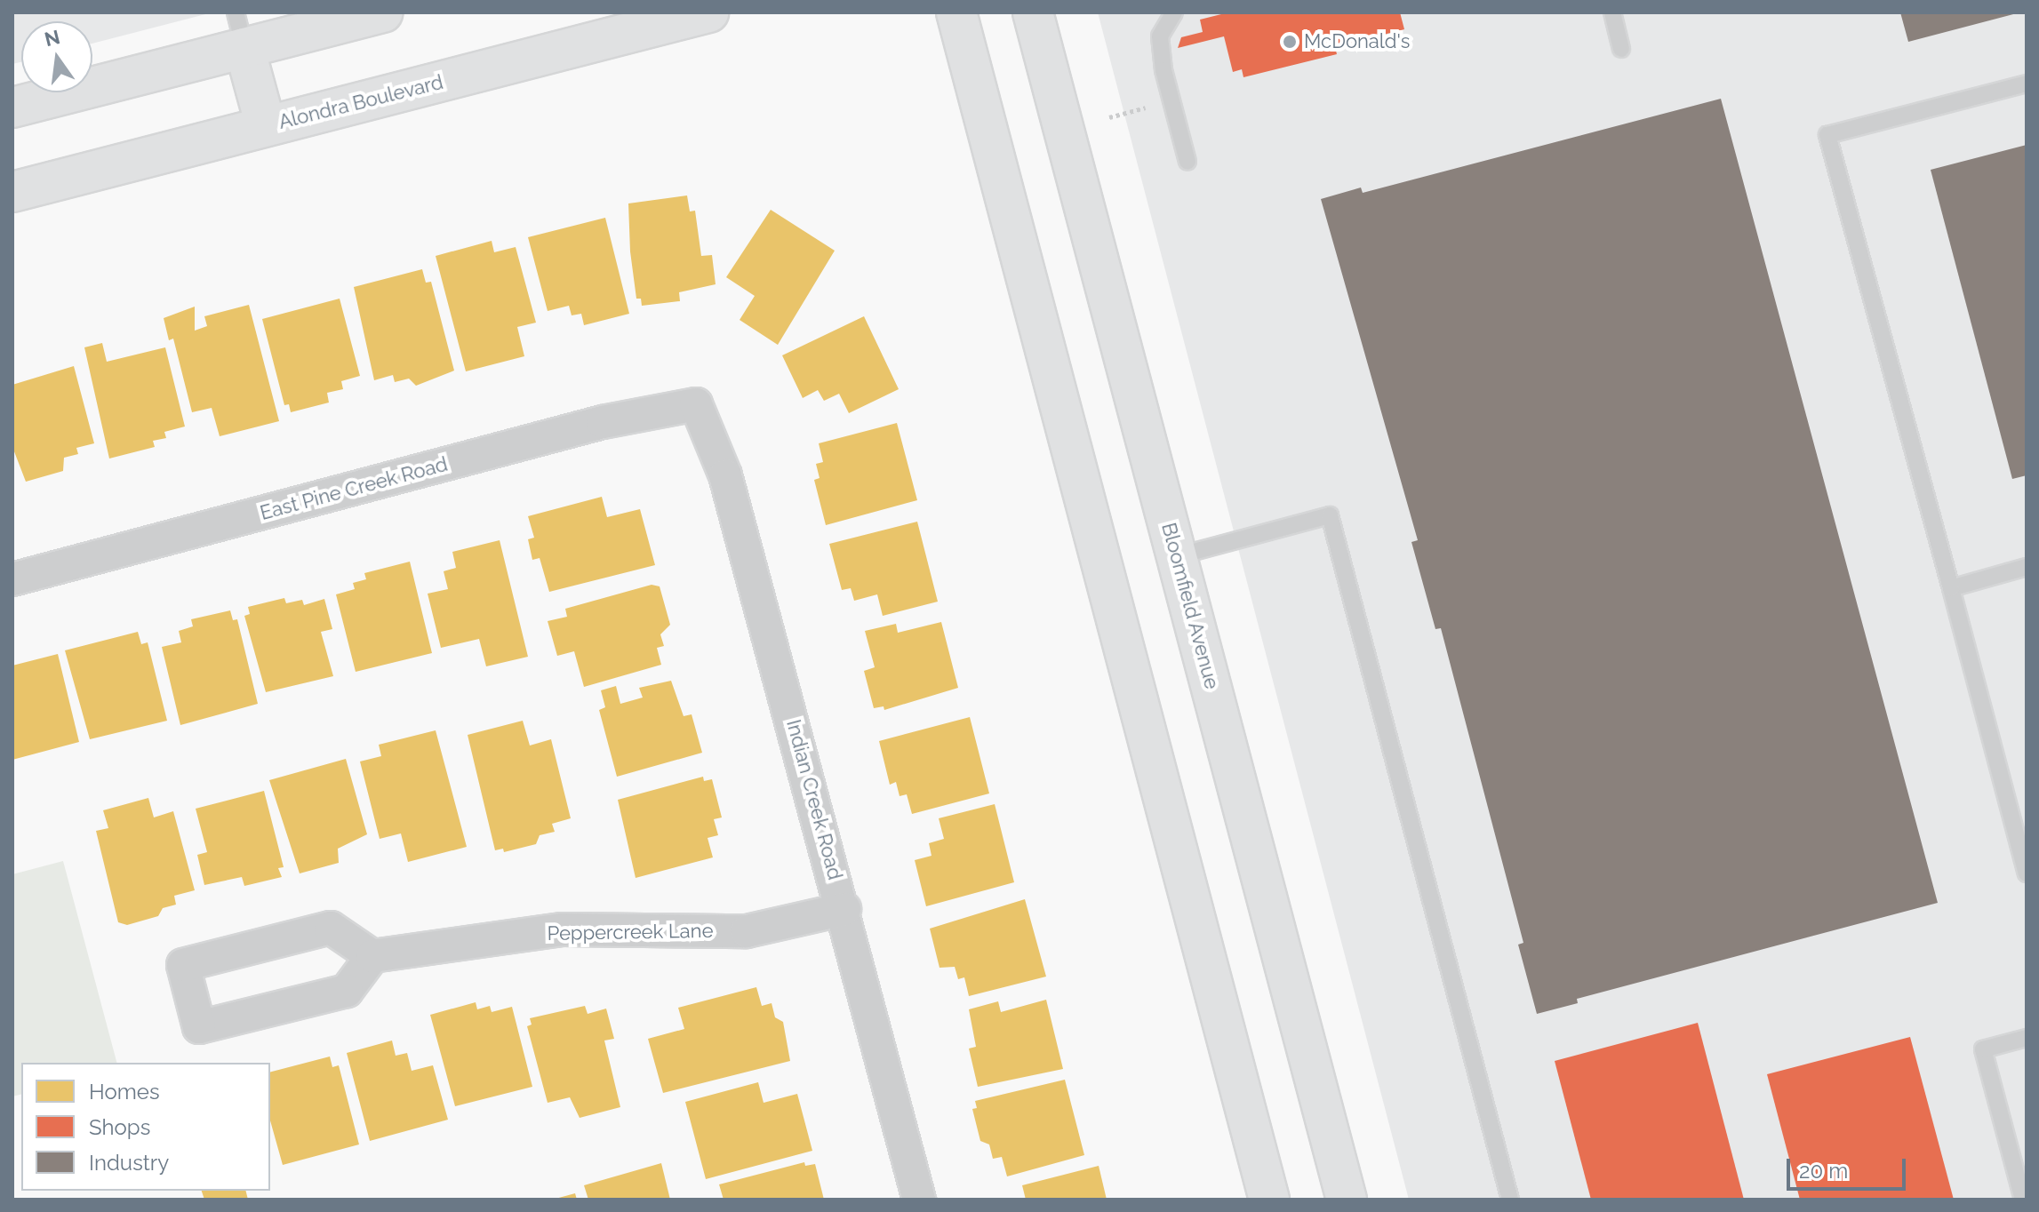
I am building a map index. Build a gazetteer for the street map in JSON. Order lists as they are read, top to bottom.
{
  "streets": {
    "main road": ["Alondra Boulevard", "Bloomfield Avenue"],
    "street": ["East Pine Creek Road", "Indian Creek Road", "Peppercreek Lane"]
  },
  "crossings": [
    ["East Pine Creek Road", "Indian Creek Road"],
    ["Indian Creek Road", "Peppercreek Lane"]
  ],
  "places": ["McDonald's"],
  "legend": ["Homes", "Shops", "Industry"],
  "scale_bar": "20 m",
  "north": "top"
}
